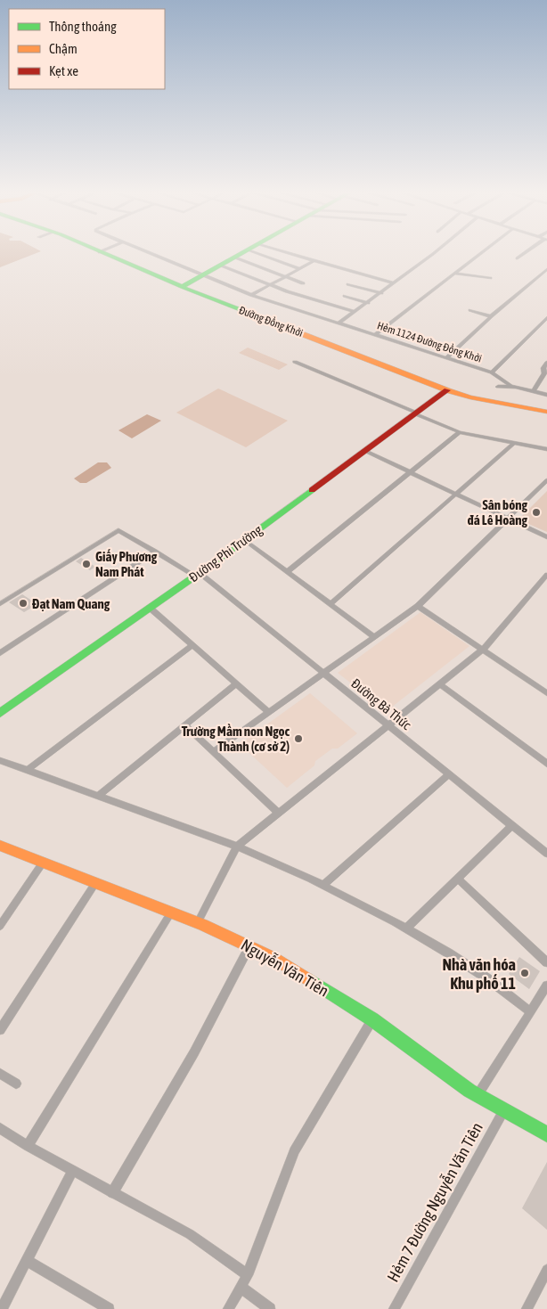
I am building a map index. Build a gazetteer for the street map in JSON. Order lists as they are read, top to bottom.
{
  "streets": {
    "street": [
      "Đường Đồng Khởi",
      "Hẻm 1124 Đường Đồng Khởi",
      "Đường Phi Trường",
      "Đường Bà Thức",
      "Nguyễn Văn Tiên",
      "Hẻm 7 Đường Nguyễn Văn Tiên"
    ]
  },
  "crossings": [
    ["Đường Đồng Khởi", "Đường Phi Trường"],
    ["Đường Phi Trường", "Đường Bà Thức"],
    ["Nguyễn Văn Tiên", "Hẻm 7 Đường Nguyễn Văn Tiên"]
  ],
  "places": [
    "Sân bóng đá Lê Hoàng",
    "Giấy Phương Nam Phát",
    "Đạt Nam Quang",
    "Trường Mầm non Ngọc Thành (cơ sở 2)",
    "Nhà văn hóa Khu phố 11"
  ],
  "legend": ["Thông thoáng", "Chậm", "Kẹt xe"]
}
